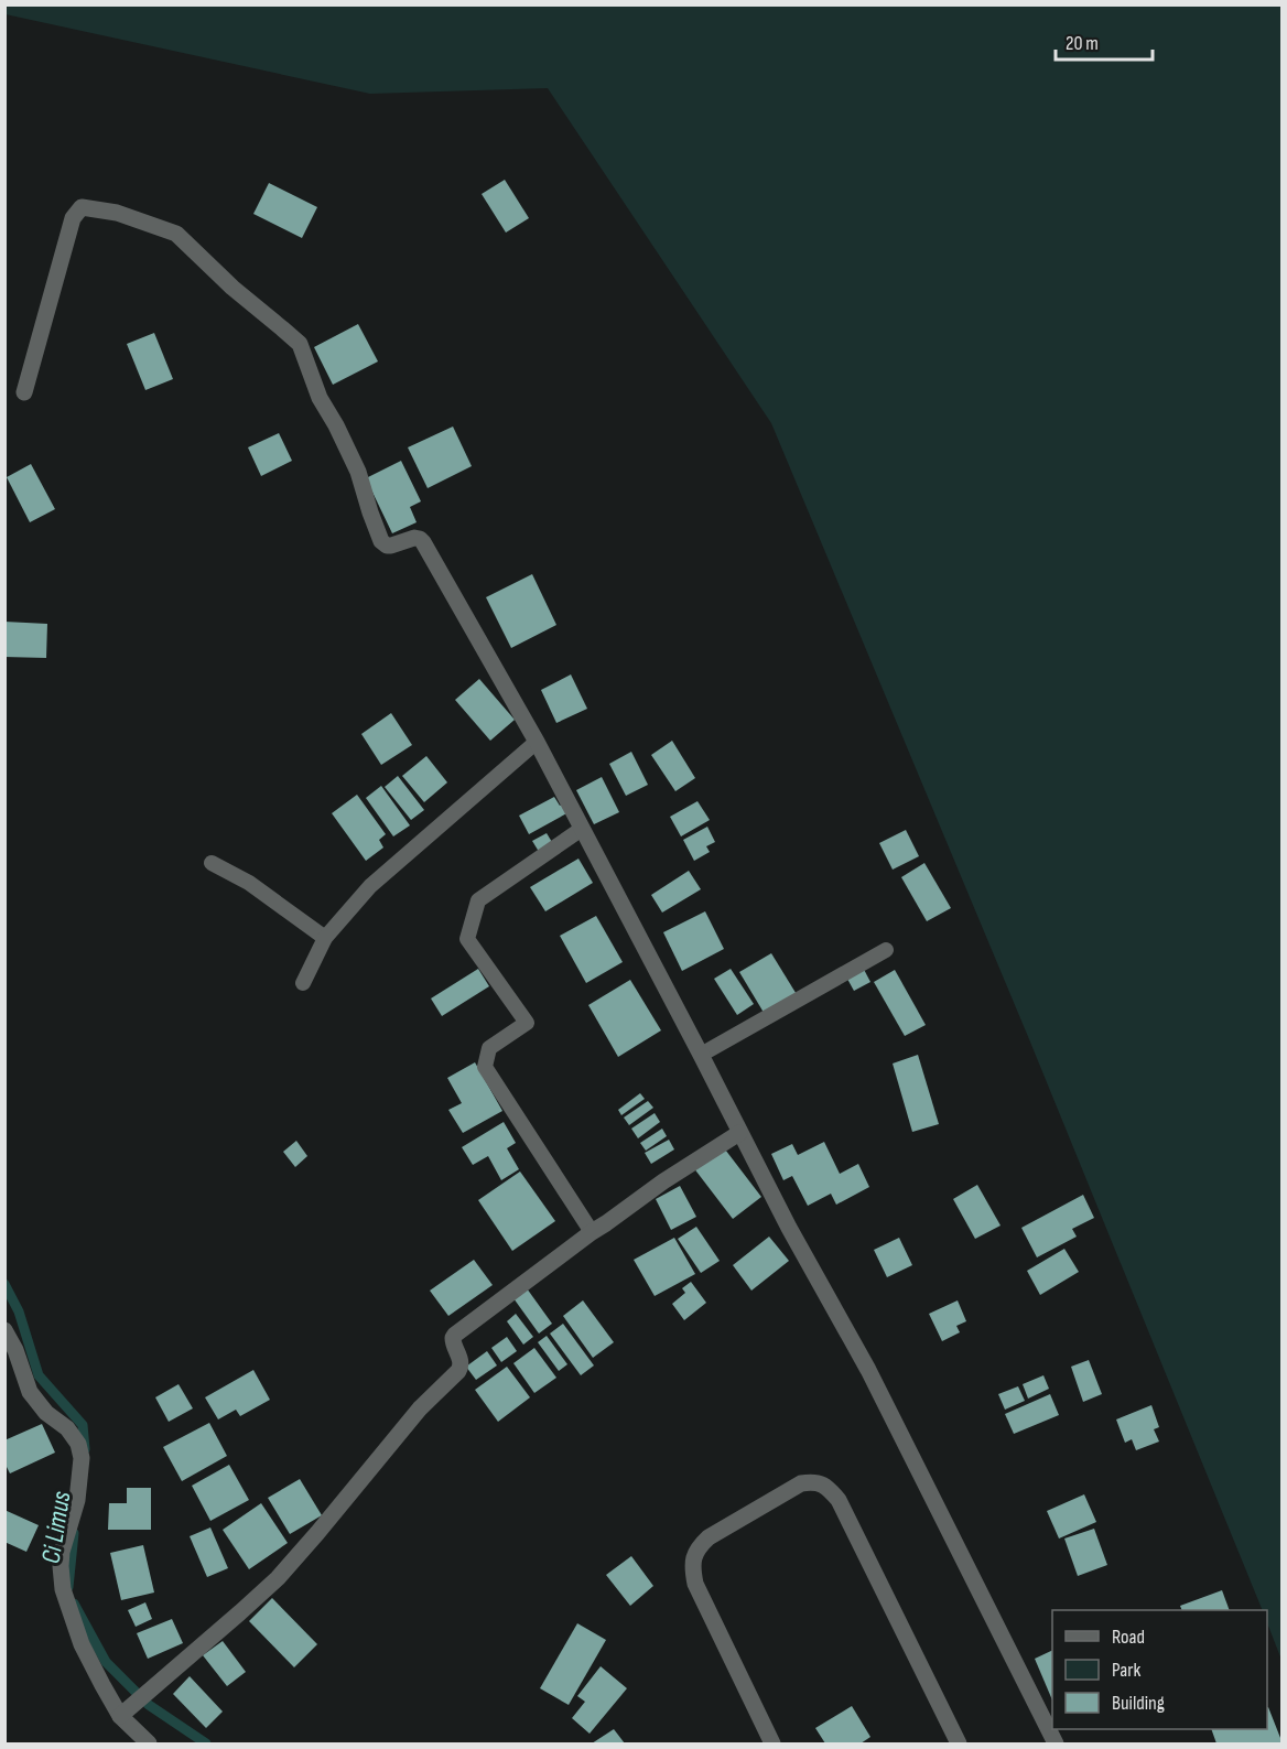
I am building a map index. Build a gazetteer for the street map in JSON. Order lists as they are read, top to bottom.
{
  "water": ["Ci Limus"],
  "legend": ["Road", "Park", "Building"],
  "scale_bar": "20 m"
}
